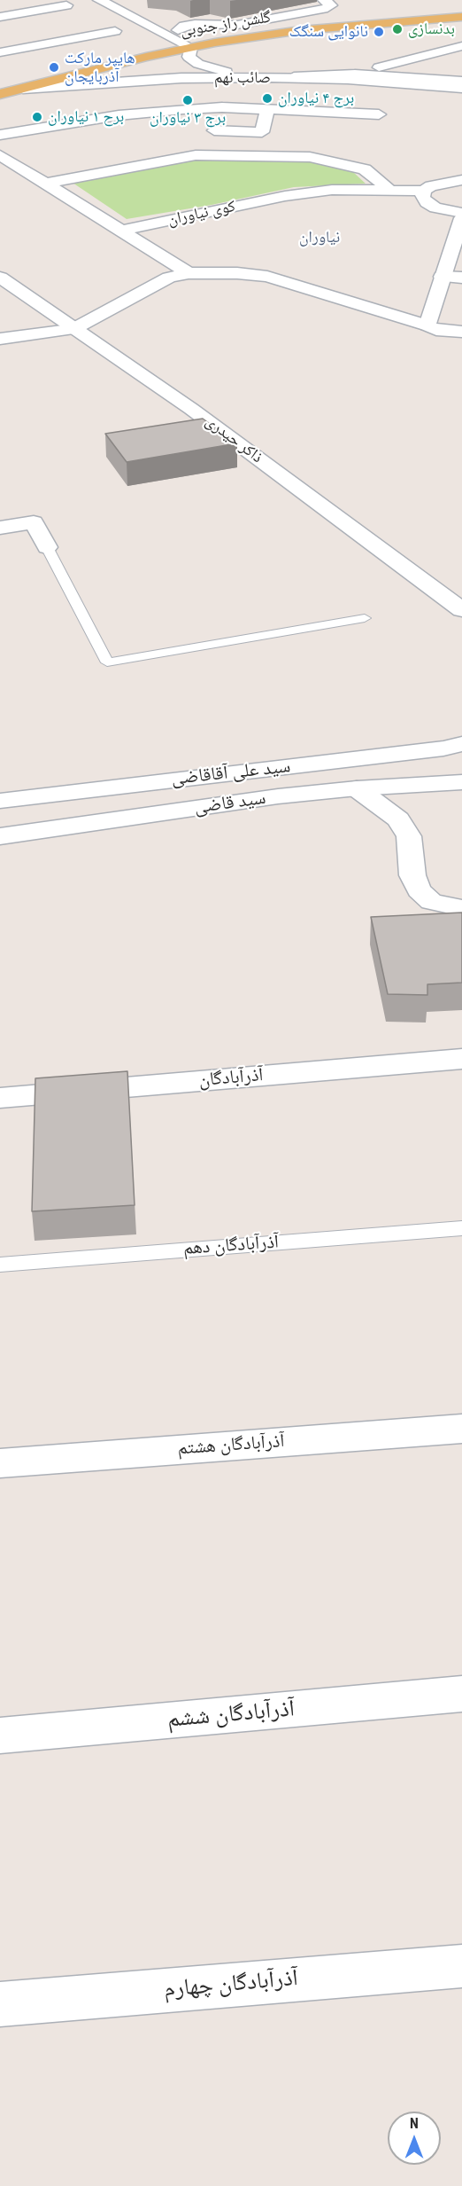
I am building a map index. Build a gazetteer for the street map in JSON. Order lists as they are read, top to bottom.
{
  "streets": {
    "main road": ["گلشن راز جنوبی"],
    "street": [
      "صائب نهم",
      "کوی نیاوران",
      "ذاکر حیدری",
      "سید علی آقاقاضی",
      "سید قاضی",
      "آذرآبادگان",
      "آذرآبادگان هشتم",
      "آذرآبادگان ششم",
      "آذرآبادگان چهارم"
    ],
    "lane": ["آذرآبادگان دهم"]
  },
  "crossings": [
    ["گلشن راز جنوبی", "صائب نهم"]
  ],
  "districts": ["نیاوران"],
  "places": [
    "بدنسازی",
    "نانوایی سنگک",
    "هایپر مارکت آذربایجان",
    "برج ۴ نیاوران",
    "برج ۳ نیاوران",
    "برح ۱ نیاوران"
  ],
  "north": "top"
}
